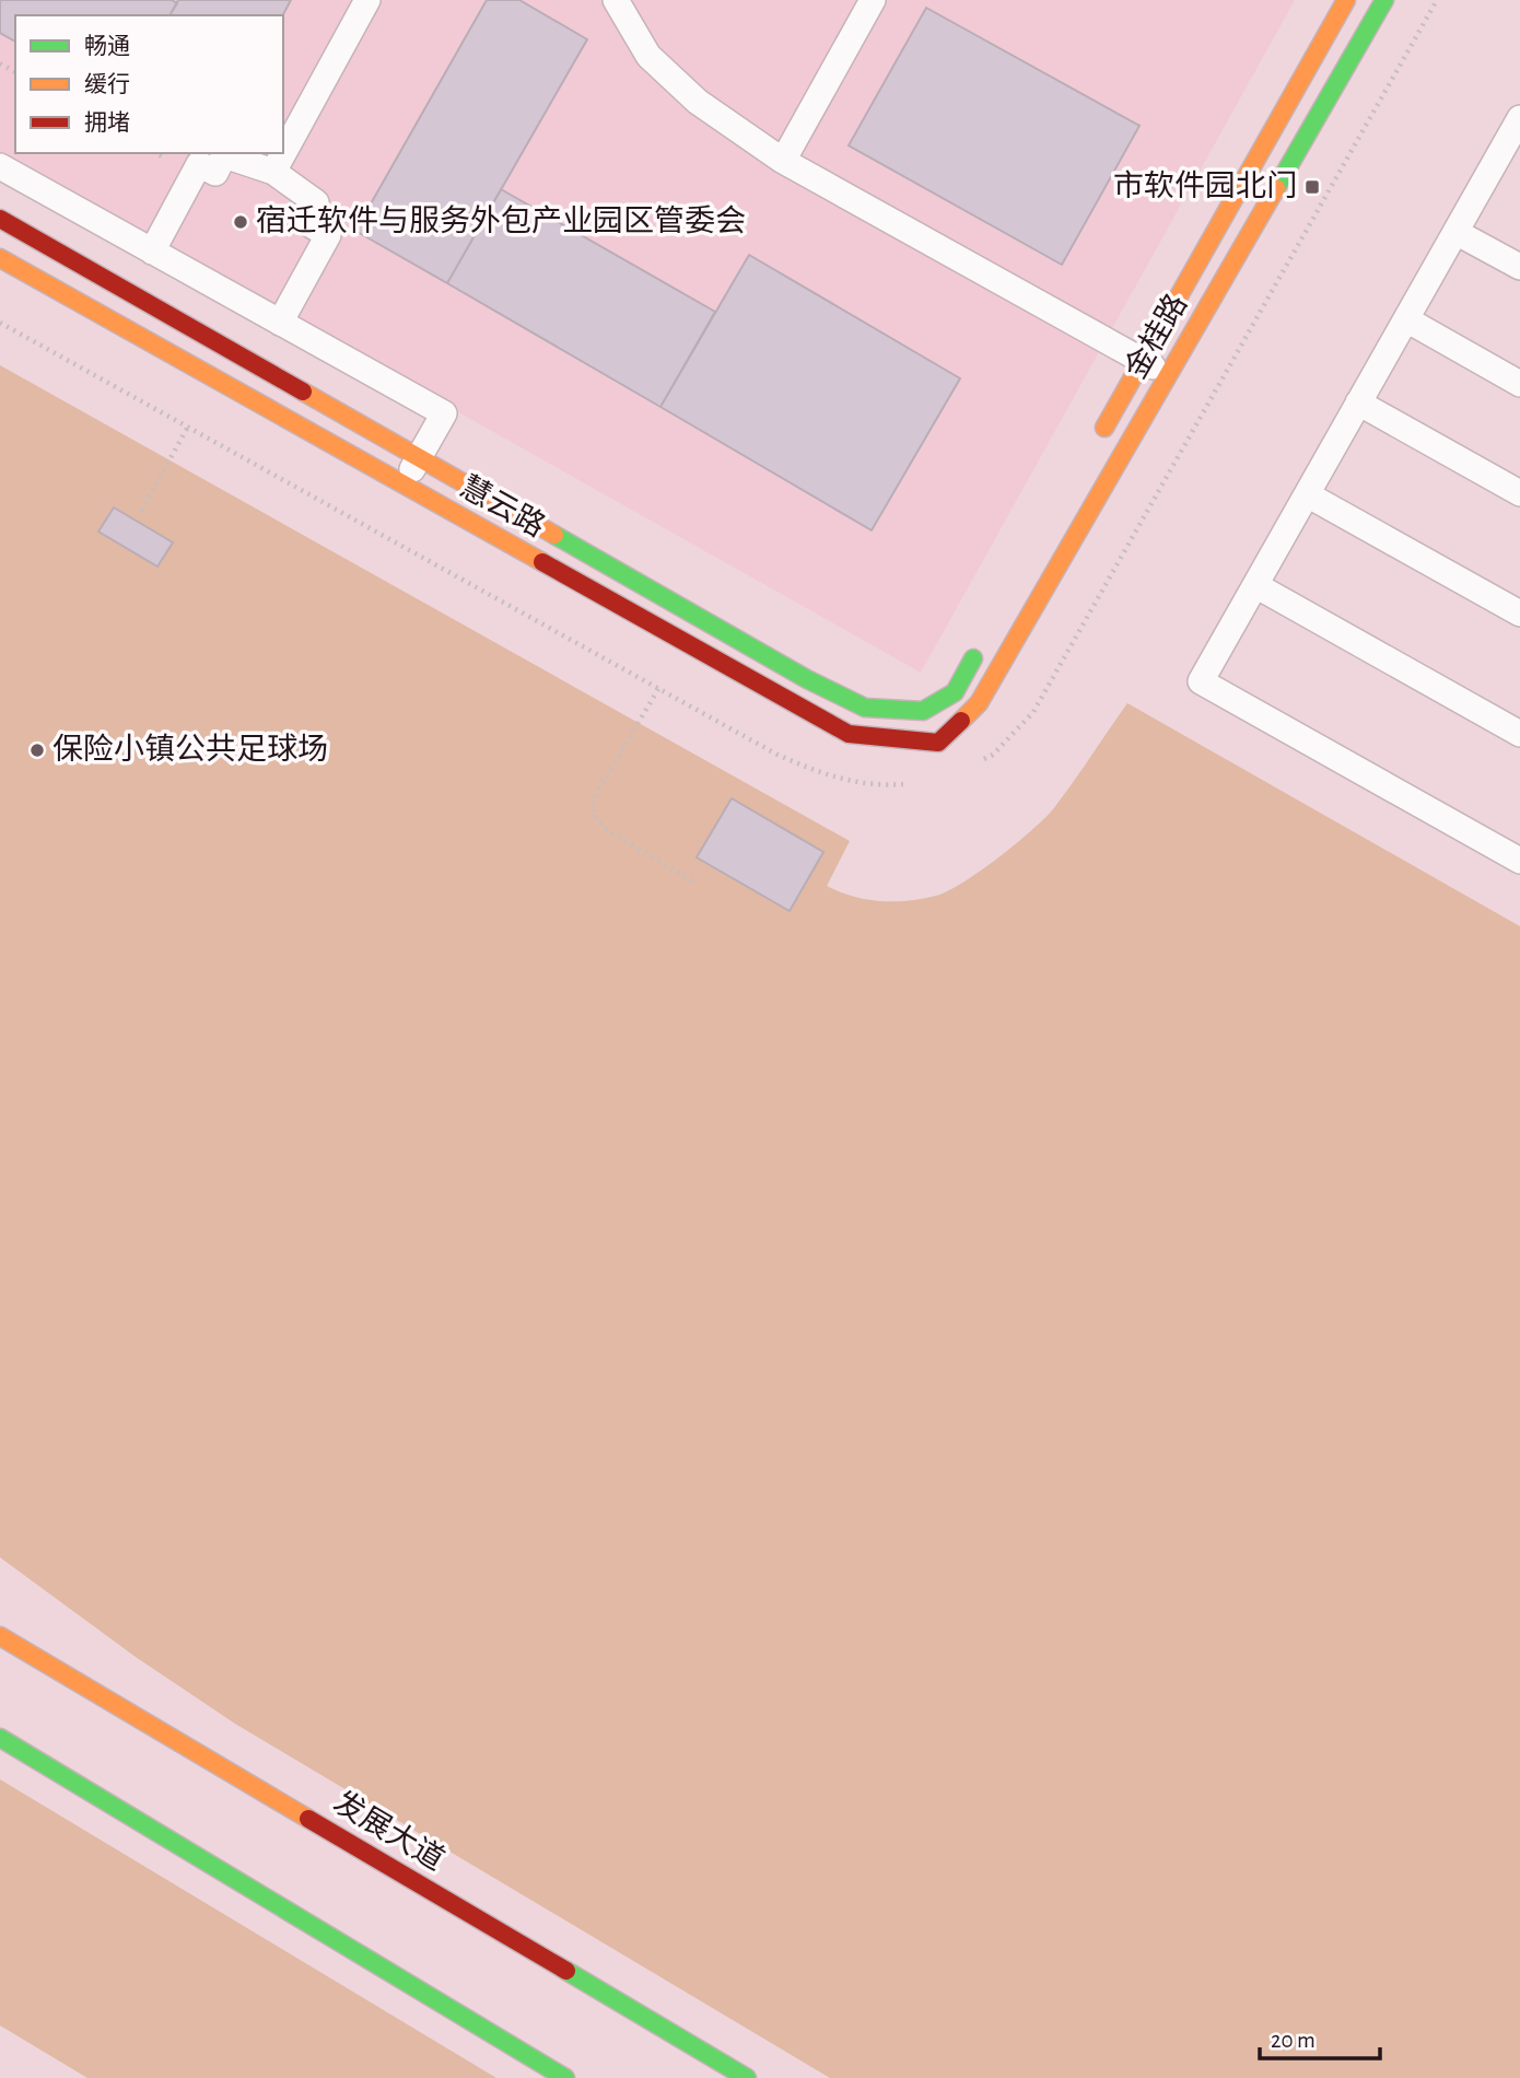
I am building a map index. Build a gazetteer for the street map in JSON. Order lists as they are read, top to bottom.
{
  "streets": {
    "street": ["金桂路", "慧云路", "发展大道"]
  },
  "crossings": [
    ["金桂路", "慧云路"]
  ],
  "places": {
    "transit": ["市软件园北门"],
    "other": ["宿迁软件与服务外包产业园区管委会", "保险小镇公共足球场"]
  },
  "legend": ["畅通", "缓行", "拥堵"],
  "scale_bar": "20 m"
}
